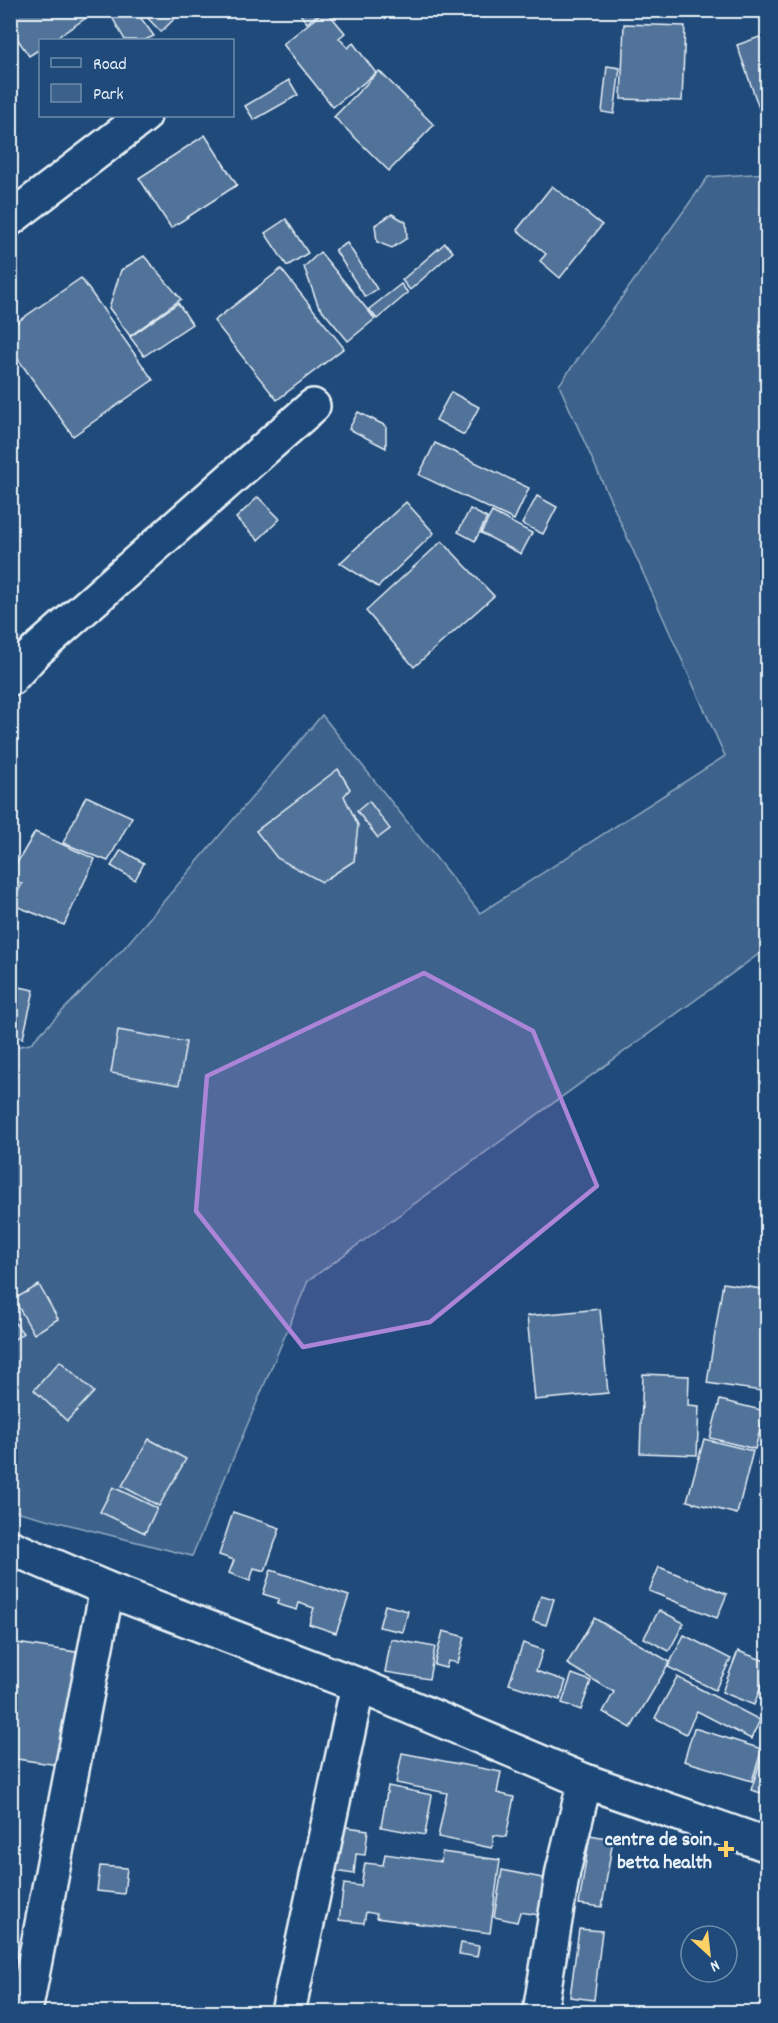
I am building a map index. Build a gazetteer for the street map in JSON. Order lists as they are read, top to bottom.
{
  "places": {
    "health": ["centre de soin betta health"]
  },
  "legend": ["Road", "Park"],
  "north": "bottom right"
}
